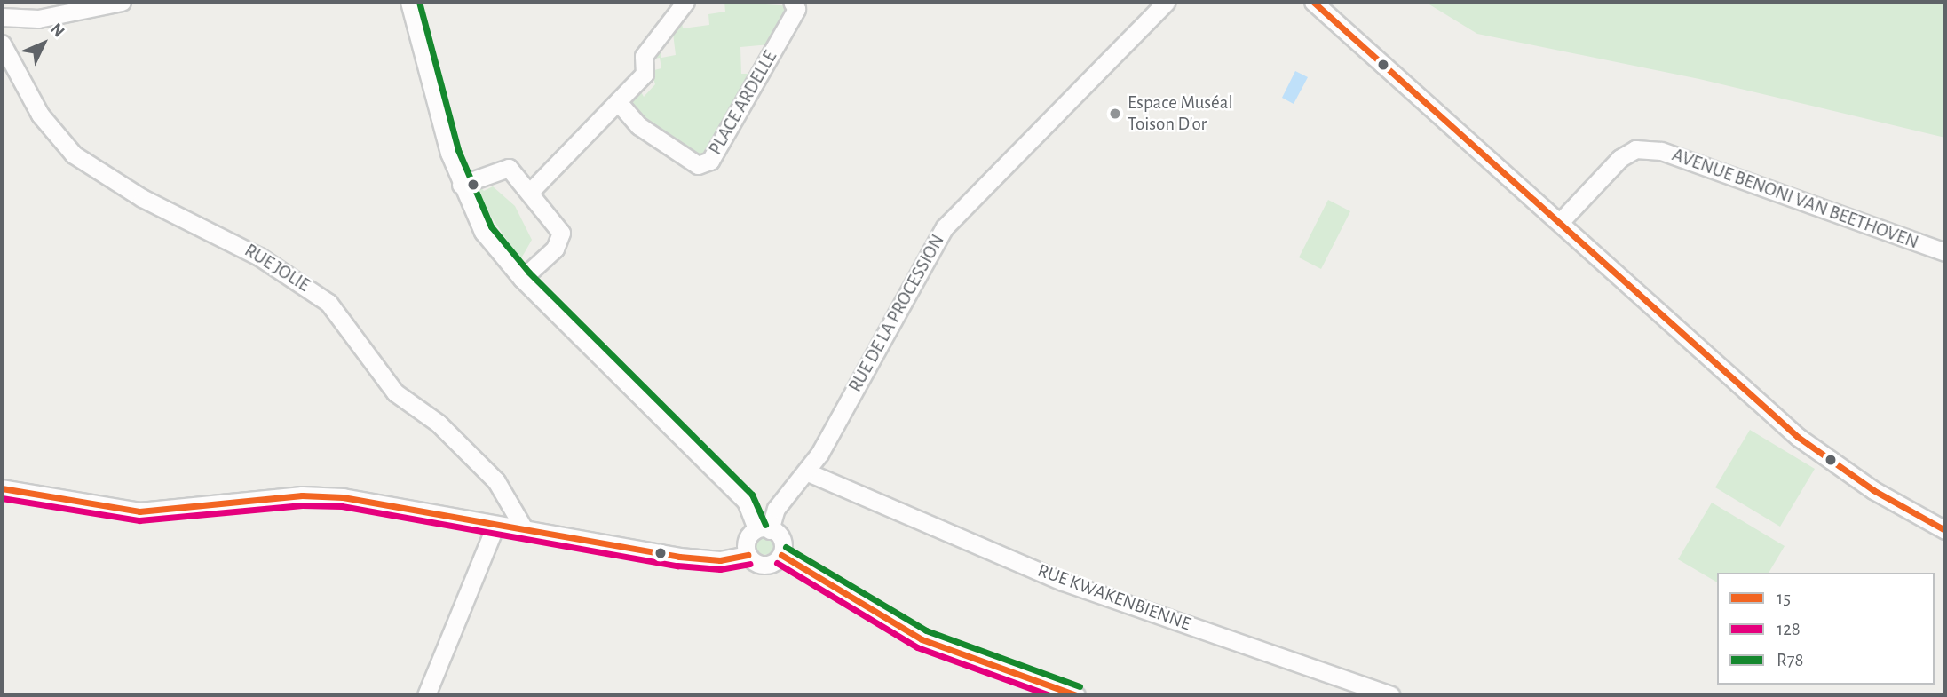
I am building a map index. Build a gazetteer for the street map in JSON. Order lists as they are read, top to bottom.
{
  "streets": {
    "street": [
      "PLACE ARDELLE",
      "AVENUE BENONI VAN BEETHOVEN",
      "RUE JOLIE",
      "RUE DE LA PROCESSION",
      "RUE KWAKENBIENNE"
    ]
  },
  "crossings": [
    ["RUE DE LA PROCESSION", "RUE KWAKENBIENNE"]
  ],
  "places": ["Espace Muséal Toison D'or"],
  "lines": ["transit line 15", "transit line R78", "transit line 128"],
  "legend": ["15", "128", "R78"],
  "north": "top right"
}
